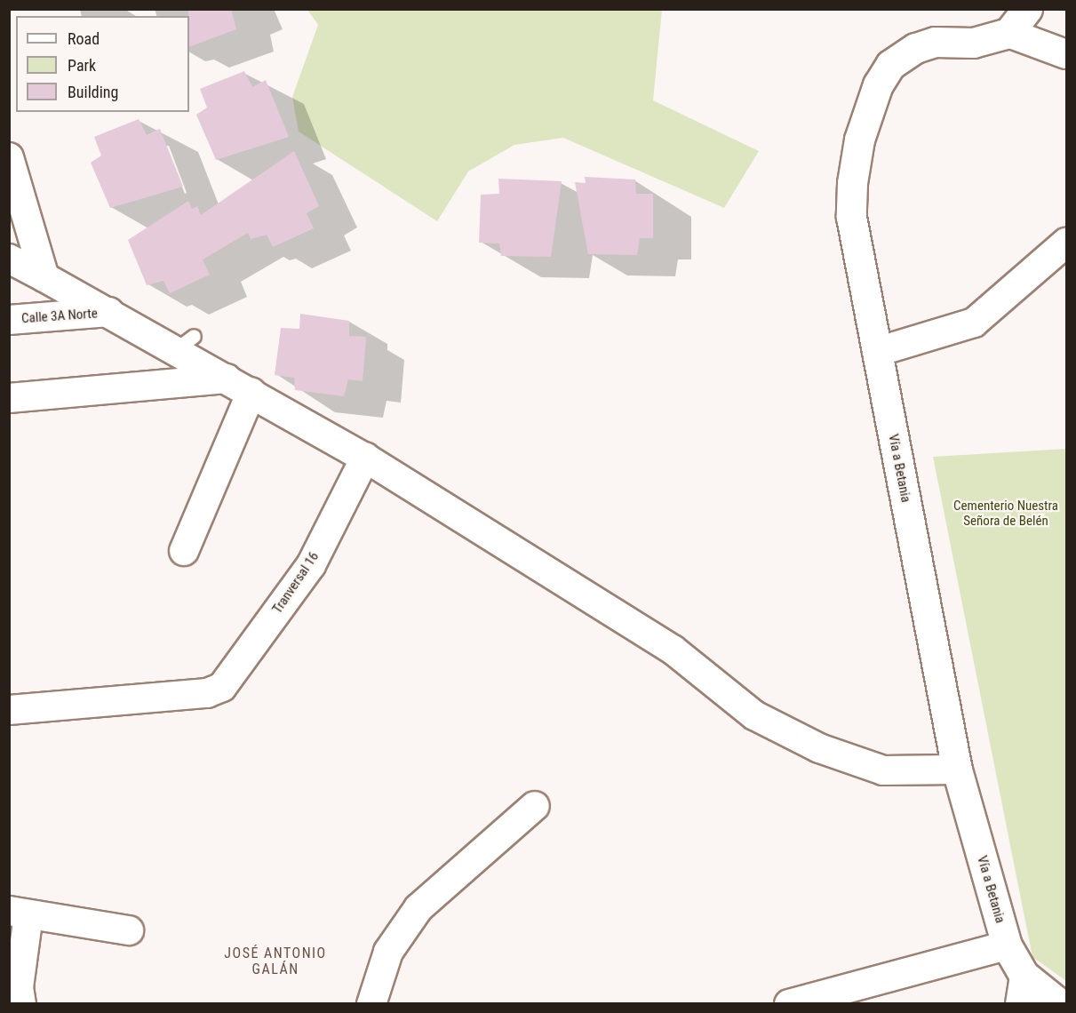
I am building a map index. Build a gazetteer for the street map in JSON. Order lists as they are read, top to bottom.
{
  "streets": {
    "street": ["Calle 3A Norte", "Vía a Betania", "Tranversal 16"]
  },
  "districts": ["JOSÉ ANTONIO GALÁN"],
  "parks": ["Cementerio Nuestra Señora de Belén"],
  "legend": ["Road", "Park", "Building"]
}
